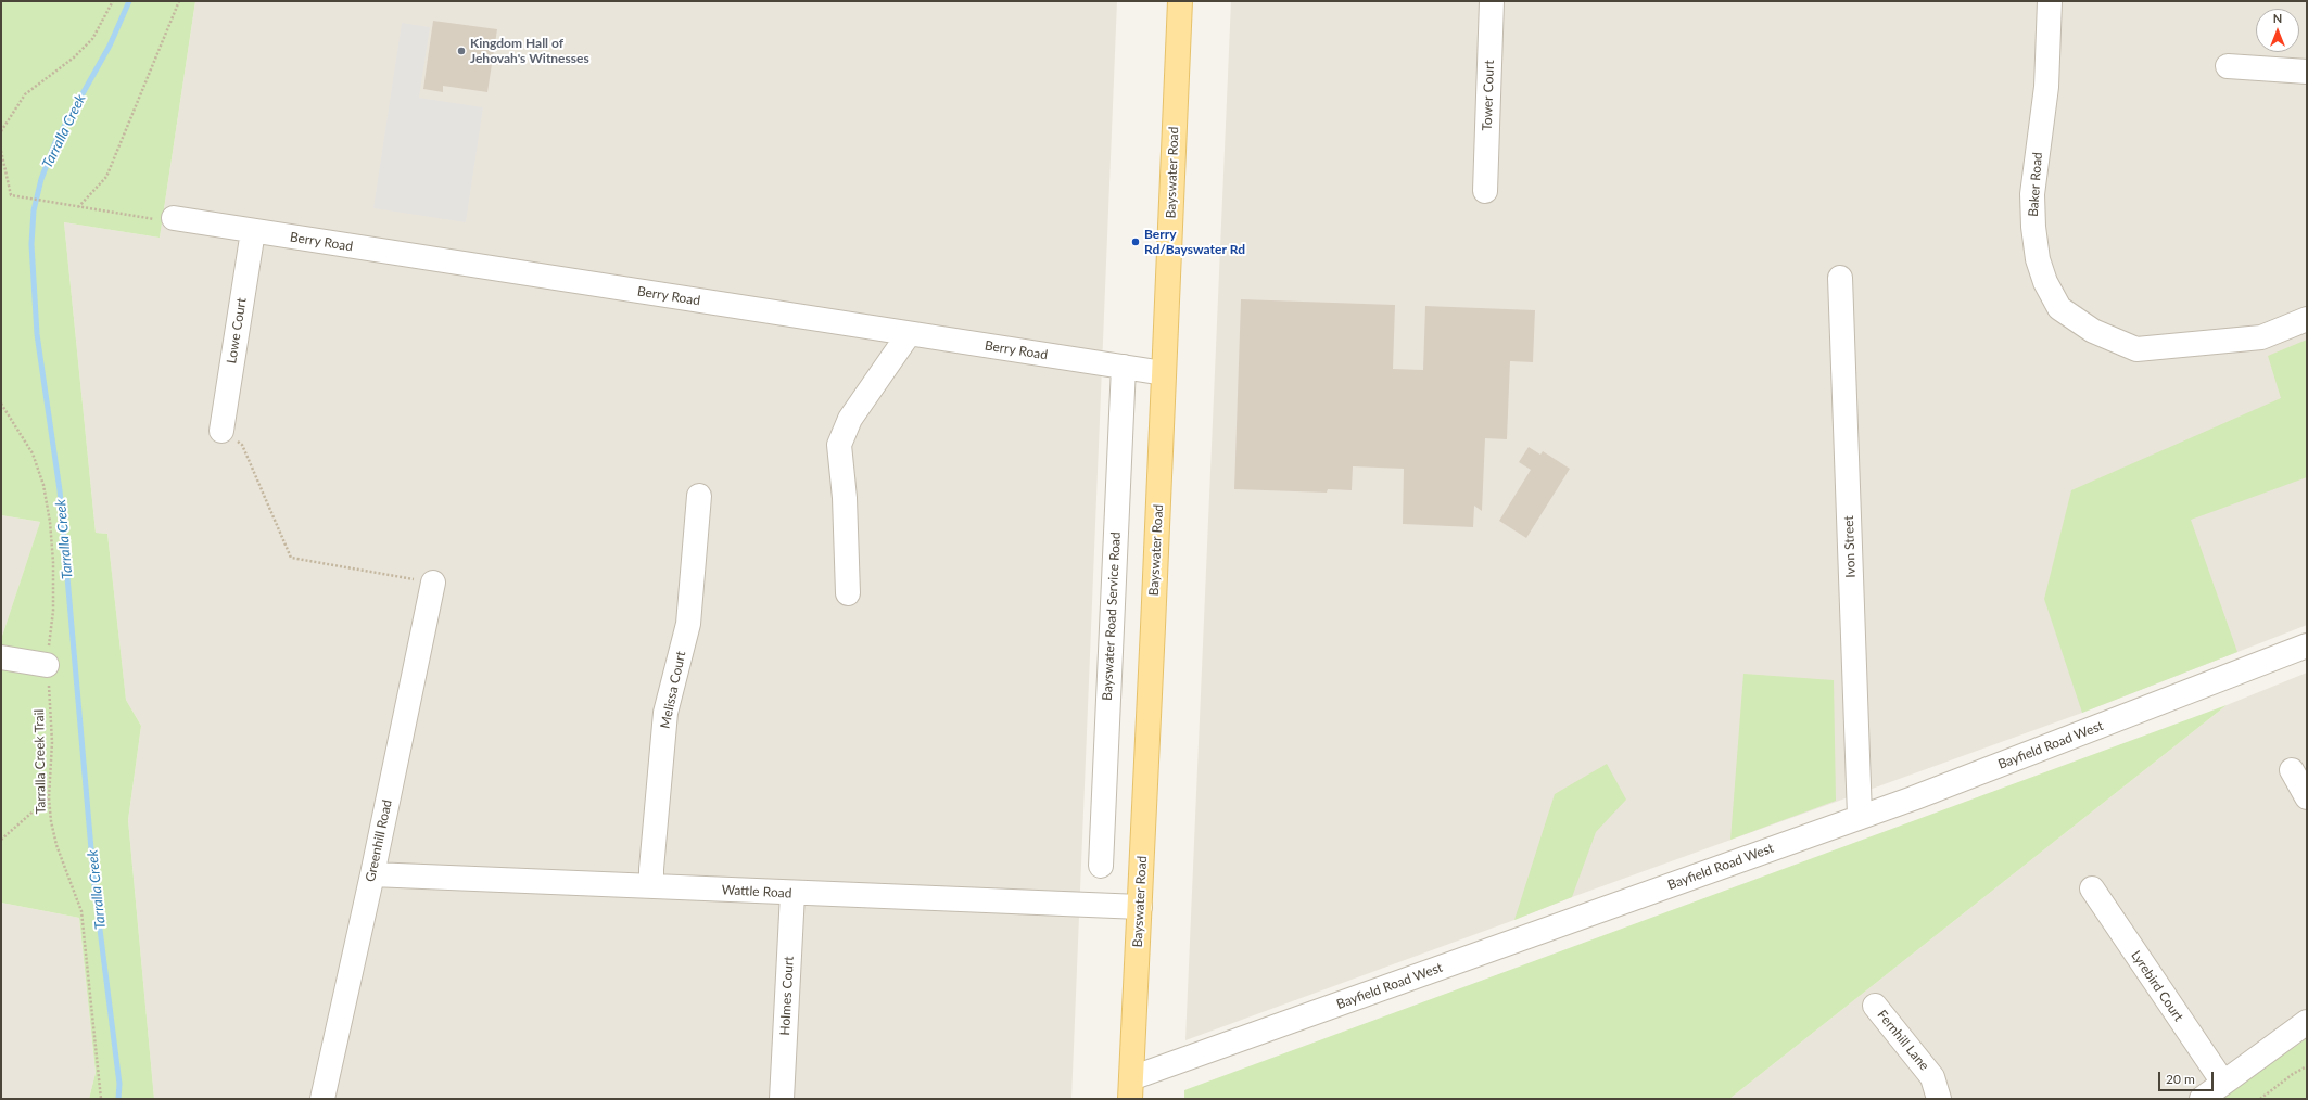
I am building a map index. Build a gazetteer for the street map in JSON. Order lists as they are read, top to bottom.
{
  "streets": {
    "main road": ["Bayswater Road"],
    "street": [
      "Tower Court",
      "Baker Road",
      "Berry Road",
      "Lowe Court",
      "Ivon Street",
      "Bayswater Road Service Road",
      "Melissa Court",
      "Bayfield Road West",
      "Greenhill Road",
      "Wattle Road",
      "Lyrebird Court",
      "Holmes Court",
      "Fernhill Lane"
    ],
    "path": ["Tarralla Creek Trail"]
  },
  "crossings": [
    ["Bayswater Road", "Berry Road"],
    ["Bayswater Road", "Bayfield Road West"],
    ["Bayswater Road", "Wattle Road"],
    ["Berry Road", "Lowe Court"],
    ["Berry Road", "Bayswater Road Service Road"],
    ["Ivon Street", "Bayfield Road West"],
    ["Melissa Court", "Wattle Road"],
    ["Greenhill Road", "Wattle Road"],
    ["Wattle Road", "Holmes Court"]
  ],
  "water": ["Tarralla Creek"],
  "places": ["Kingdom Hall of Jehovah's Witnesses", "Berry Rd/Bayswater Rd"],
  "scale_bar": "20 m",
  "north": "top"
}
